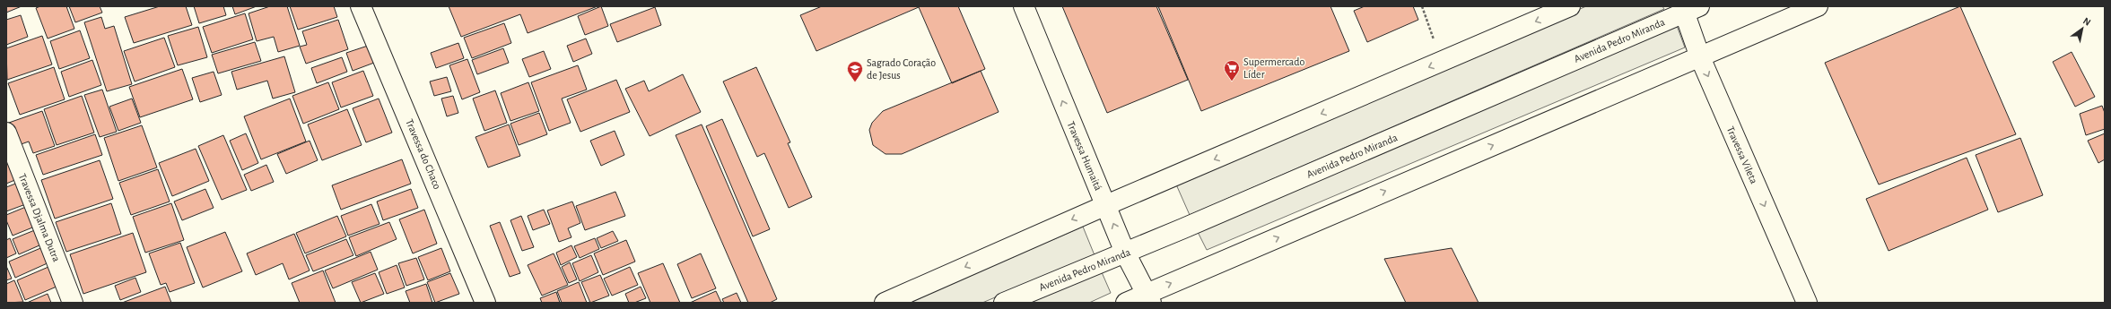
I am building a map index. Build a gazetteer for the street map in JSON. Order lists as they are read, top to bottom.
{
  "streets": {
    "main road": [
      "Avenida Pedro Miranda",
      "Travessa do Chaco",
      "Travessa Vileta",
      "Travessa Humaitá",
      "Travessa Djalma Dutra"
    ]
  },
  "crossings": [
    ["Avenida Pedro Miranda", "Travessa Vileta"],
    ["Avenida Pedro Miranda", "Travessa Humaitá"]
  ],
  "one_way": ["Travessa Vileta", "Travessa Humaitá"],
  "places": {
    "supermarket": ["Supermercado Líder"],
    "school or university": ["Sagrado Coração de Jesus"]
  },
  "north": "top right"
}
